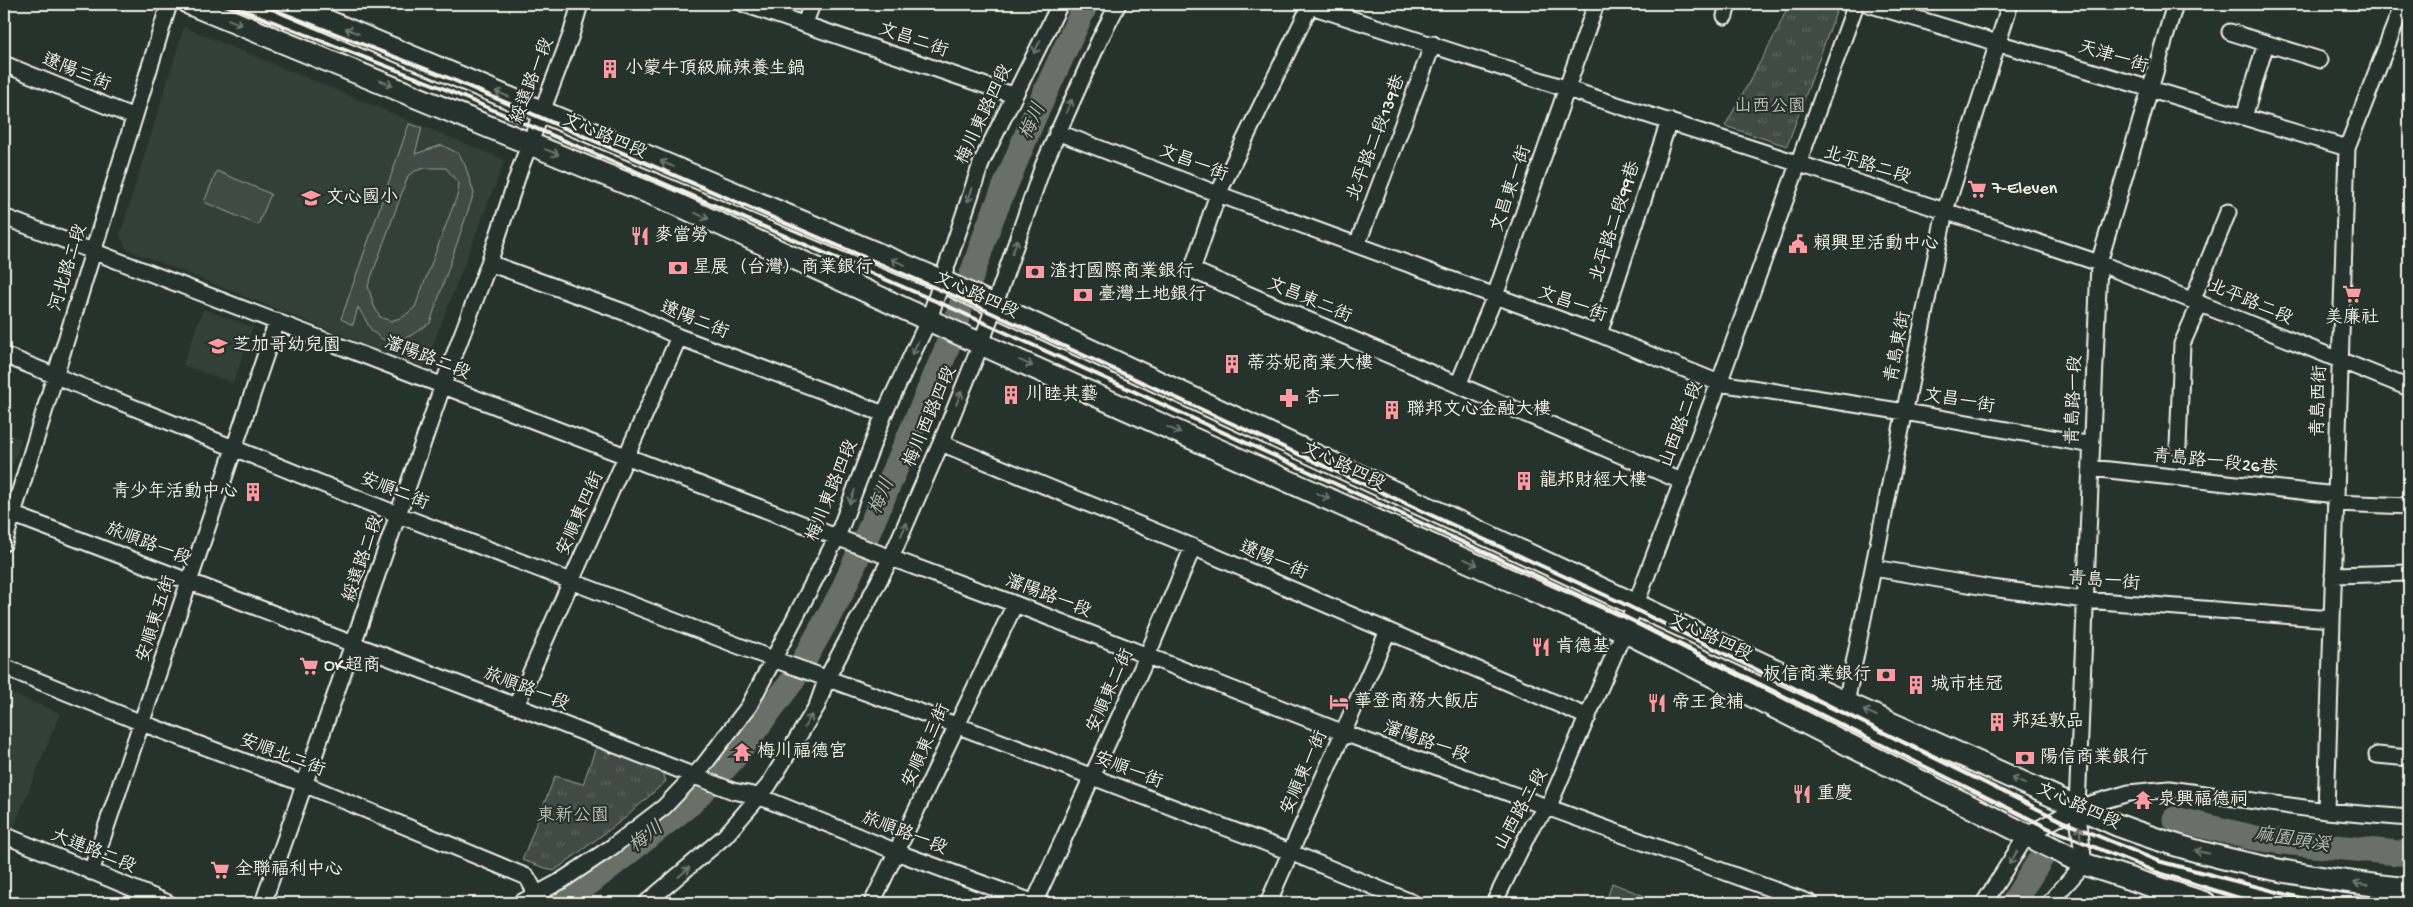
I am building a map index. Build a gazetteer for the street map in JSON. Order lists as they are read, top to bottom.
{
  "streets": {
    "main road": ["文心路四段"],
    "street": [
      "文昌二街",
      "天津一街",
      "遼陽三街",
      "綏遠路一段",
      "梅川東路四段",
      "北平路二段139巷",
      "文昌一街",
      "北平路二段",
      "文昌東一街",
      "北平路二段99巷",
      "河北路二段",
      "文昌東二街",
      "遼陽二街",
      "青島東街",
      "瀋陽路二段",
      "青島路一段",
      "青島西街",
      "梅川西路四段",
      "山西路二段",
      "青島路一段26巷",
      "安順二街",
      "安順東四街",
      "旅順路一段",
      "綏遠路二段",
      "遼陽一街",
      "青島一街",
      "瀋陽路一段",
      "安順東五街",
      "安順東二街",
      "安順東三街",
      "安順北二街",
      "安順一街",
      "安順東一街",
      "大連路二段"
    ]
  },
  "crossings": [
    ["文昌二街", "梅川東路四段"],
    ["天津一街", "青島東街"],
    ["天津一街", "青島路一段"],
    ["天津一街", "青島西街"],
    ["遼陽三街", "河北路二段"],
    ["綏遠路一段", "文心路四段"],
    ["綏遠路一段", "綏遠路二段"],
    ["梅川東路四段", "文心路四段"],
    ["梅川東路四段", "遼陽二街"],
    ["梅川東路四段", "瀋陽路二段"],
    ["梅川東路四段", "安順二街"],
    ["梅川東路四段", "旅順路一段"],
    ["梅川東路四段", "瀋陽路一段"],
    ["梅川東路四段", "安順北二街"],
    ["文心路四段", "青島東街"],
    ["文心路四段", "青島路一段"],
    ["文心路四段", "梅川西路四段"],
    ["文心路四段", "山西路二段"],
    ["文心路四段", "綏遠路二段"],
    ["北平路二段139巷", "文昌一街"],
    ["北平路二段139巷", "北平路二段"],
    ["文昌一街", "文昌東一街"],
    ["文昌一街", "北平路二段99巷"],
    ["文昌一街", "文昌東二街"],
    ["文昌一街", "青島東街"],
    ["文昌一街", "青島路一段"],
    ["文昌一街", "梅川西路四段"],
    ["文昌一街", "山西路二段"],
    ["北平路二段", "文昌東一街"],
    ["北平路二段", "北平路二段99巷"],
    ["北平路二段", "文昌東二街"],
    ["北平路二段", "青島東街"],
    ["北平路二段", "青島路一段"],
    ["北平路二段", "青島西街"],
    ["北平路二段", "山西路二段"],
    ["文昌東一街", "文昌東二街"],
    ["河北路二段", "瀋陽路二段"],
    ["河北路二段", "安順二街"],
    ["河北路二段", "旅順路一段"],
    ["文昌東二街", "山西路二段"],
    ["遼陽二街", "安順東四街"],
    ["遼陽二街", "綏遠路二段"],
    ["青島東街", "青島一街"],
    ["瀋陽路二段", "安順東四街"],
    ["瀋陽路二段", "綏遠路二段"],
    ["瀋陽路二段", "瀋陽路一段"],
    ["瀋陽路二段", "安順東五街"],
    ["青島路一段", "青島路一段26巷"],
    ["青島路一段", "青島一街"],
    ["青島西街", "青島路一段26巷"],
    ["青島西街", "青島一街"],
    ["梅川西路四段", "安順二街"],
    ["梅川西路四段", "旅順路一段"],
    ["梅川西路四段", "遼陽一街"],
    ["梅川西路四段", "瀋陽路一段"],
    ["梅川西路四段", "安順一街"],
    ["山西路二段", "遼陽一街"],
    ["山西路二段", "瀋陽路一段"],
    ["安順二街", "安順東四街"],
    ["安順二街", "綏遠路二段"],
    ["安順二街", "安順東五街"],
    ["安順二街", "安順一街"],
    ["安順東四街", "旅順路一段"],
    ["旅順路一段", "綏遠路二段"],
    ["旅順路一段", "安順東五街"],
    ["旅順路一段", "安順東二街"],
    ["旅順路一段", "安順東三街"],
    ["綏遠路二段", "安順北二街"],
    ["遼陽一街", "安順東二街"],
    ["遼陽一街", "安順東一街"],
    ["瀋陽路一段", "安順東二街"],
    ["瀋陽路一段", "安順東三街"],
    ["瀋陽路一段", "安順東一街"],
    ["安順東五街", "安順北二街"],
    ["安順東五街", "大連路二段"],
    ["安順東二街", "安順一街"],
    ["安順東三街", "安順一街"],
    ["安順一街", "安順東一街"]
  ],
  "one_way": ["梅川東路四段", "梅川西路四段"],
  "water": ["梅川", "麻園頭溪"],
  "parks": ["山西公園", "東新公園"],
  "places": {
    "building": [
      "小蒙牛頂級麻辣養生鍋",
      "蒂芬妮商業大樓",
      "川睦其藝",
      "聯邦文心金融大樓",
      "龍邦財經大樓",
      "青少年活動中心",
      "城市桂冠",
      "邦廷敦品"
    ],
    "supermarket": [
      "7-Eleven",
      "美廉社",
      "OK超商",
      "全聯福利中心"
    ],
    "school or university": ["文心國小", "芝加哥幼兒園"],
    "restaurant": [
      "麥當勞",
      "肯德基",
      "帝王食補",
      "重慶"
    ],
    "public building": ["賴興里活動中心"],
    "bank": [
      "星展（台灣）商業銀行",
      "渣打國際商業銀行",
      "臺灣土地銀行",
      "板信商業銀行",
      "陽信商業銀行"
    ],
    "pharmacy": ["杏一"],
    "hotel": ["華登商務大飯店"],
    "temple": ["梅川福德宮", "泉興福德祠"]
  }
}
